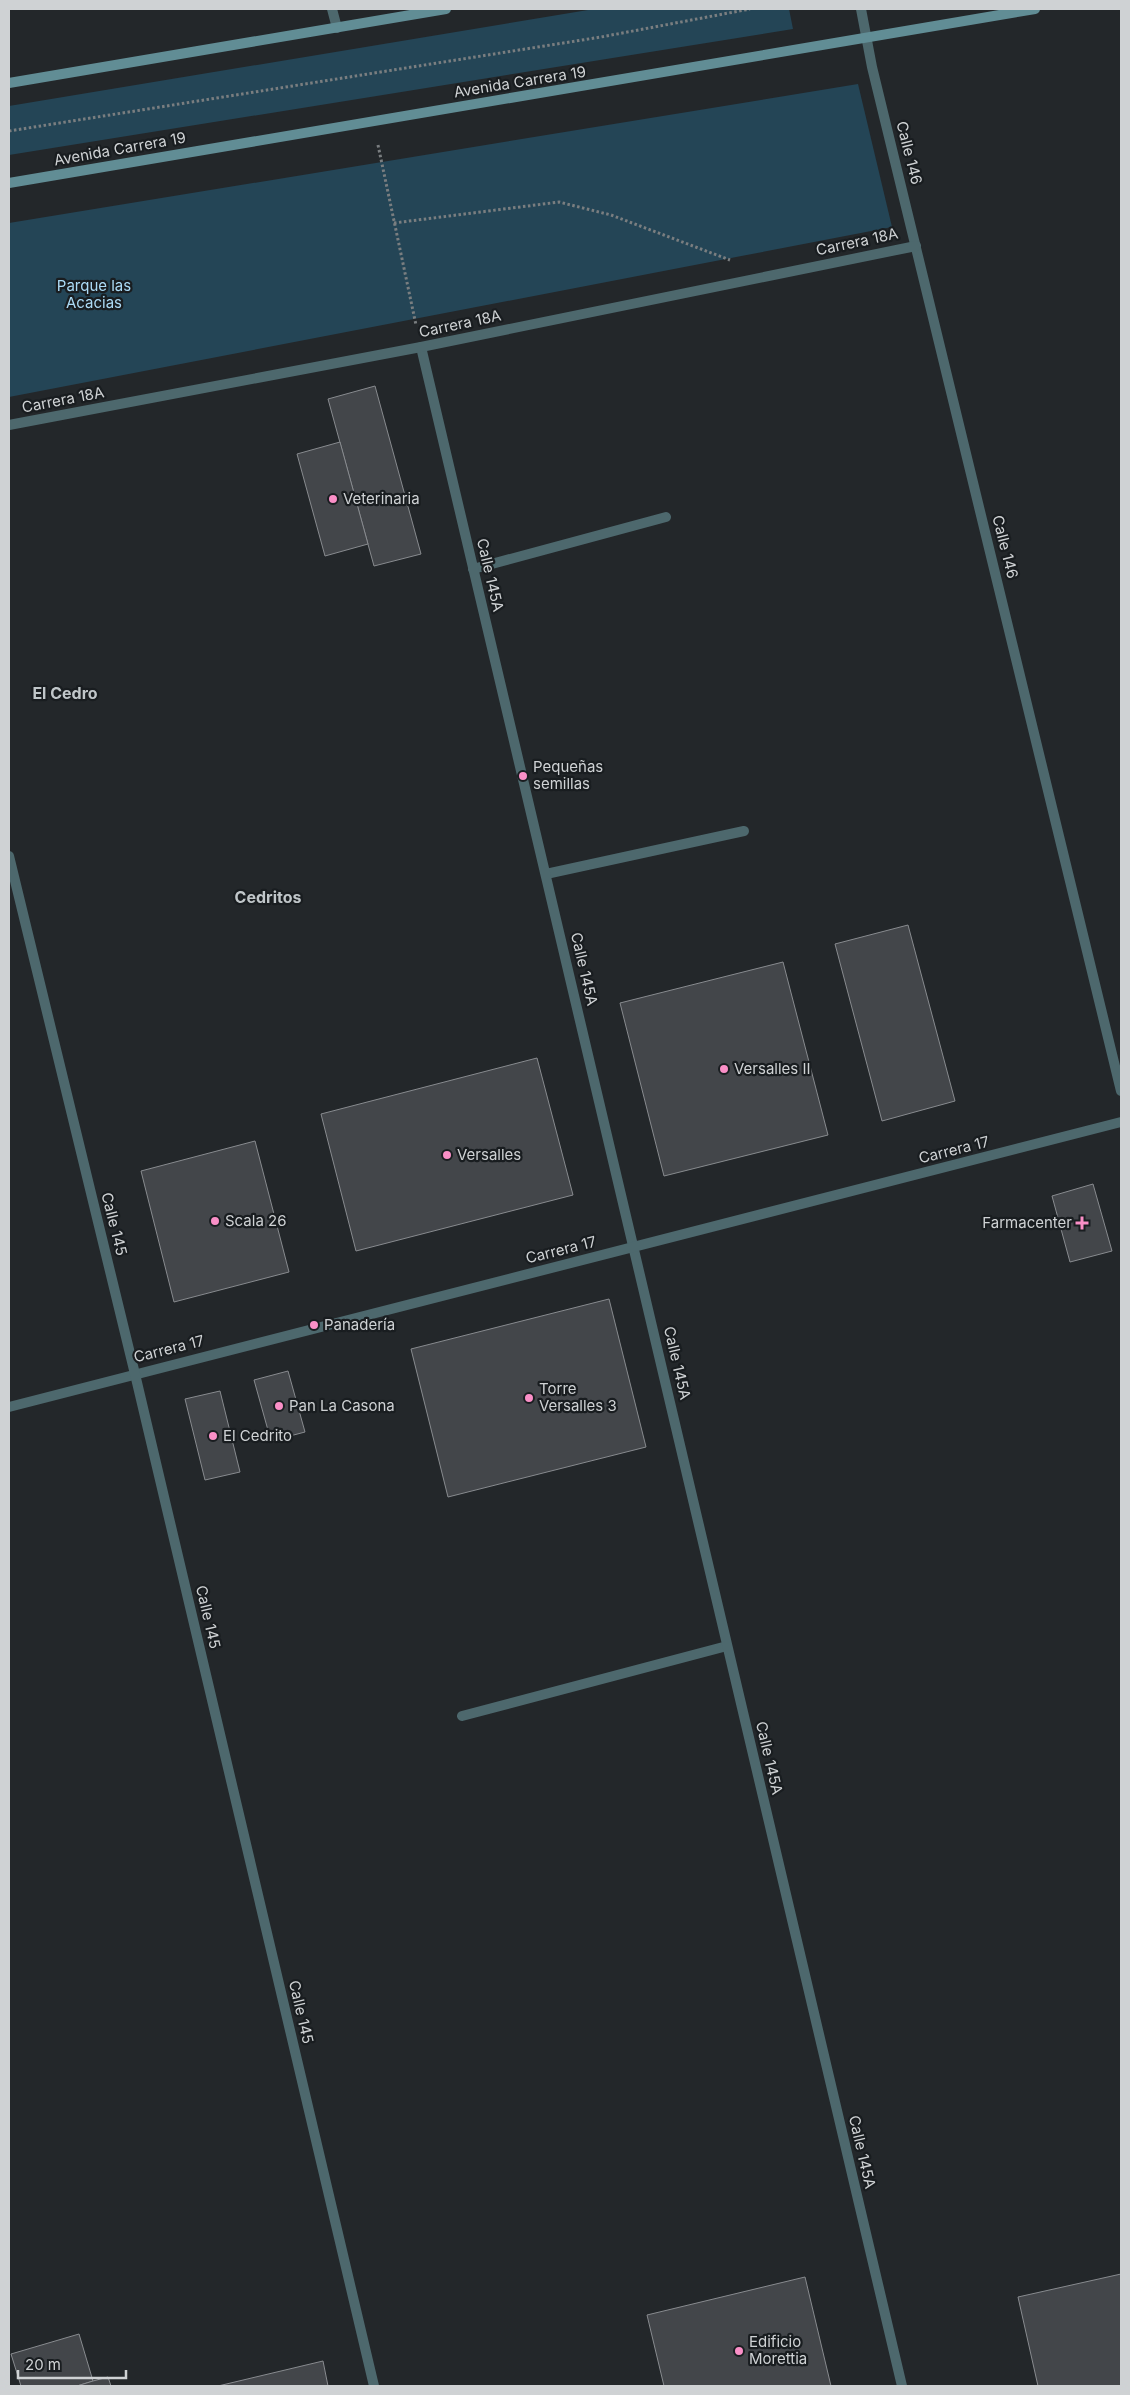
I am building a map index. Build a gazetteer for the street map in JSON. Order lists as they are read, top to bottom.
{
  "streets": {
    "main road": ["Avenida Carrera 19"],
    "street": [
      "Calle 146",
      "Carrera 18A",
      "Calle 145A",
      "Carrera 17",
      "Calle 145"
    ]
  },
  "crossings": [
    ["Avenida Carrera 19", "Calle 146"],
    ["Calle 146", "Carrera 18A"],
    ["Carrera 18A", "Calle 145A"],
    ["Calle 145A", "Carrera 17"],
    ["Carrera 17", "Calle 145"]
  ],
  "districts": ["El Cedro", "Cedritos"],
  "parks": ["Parque las Acacias"],
  "places": {
    "other": [
      "Veterinaria",
      "Pequeñas semillas",
      "Versalles II",
      "Versalles",
      "Scala 26",
      "Panadería",
      "Torre Versalles 3",
      "Pan La Casona",
      "El Cedrito",
      "Edificio Morettia"
    ],
    "health": ["Farmacenter"]
  },
  "scale_bar": "20 m"
}
